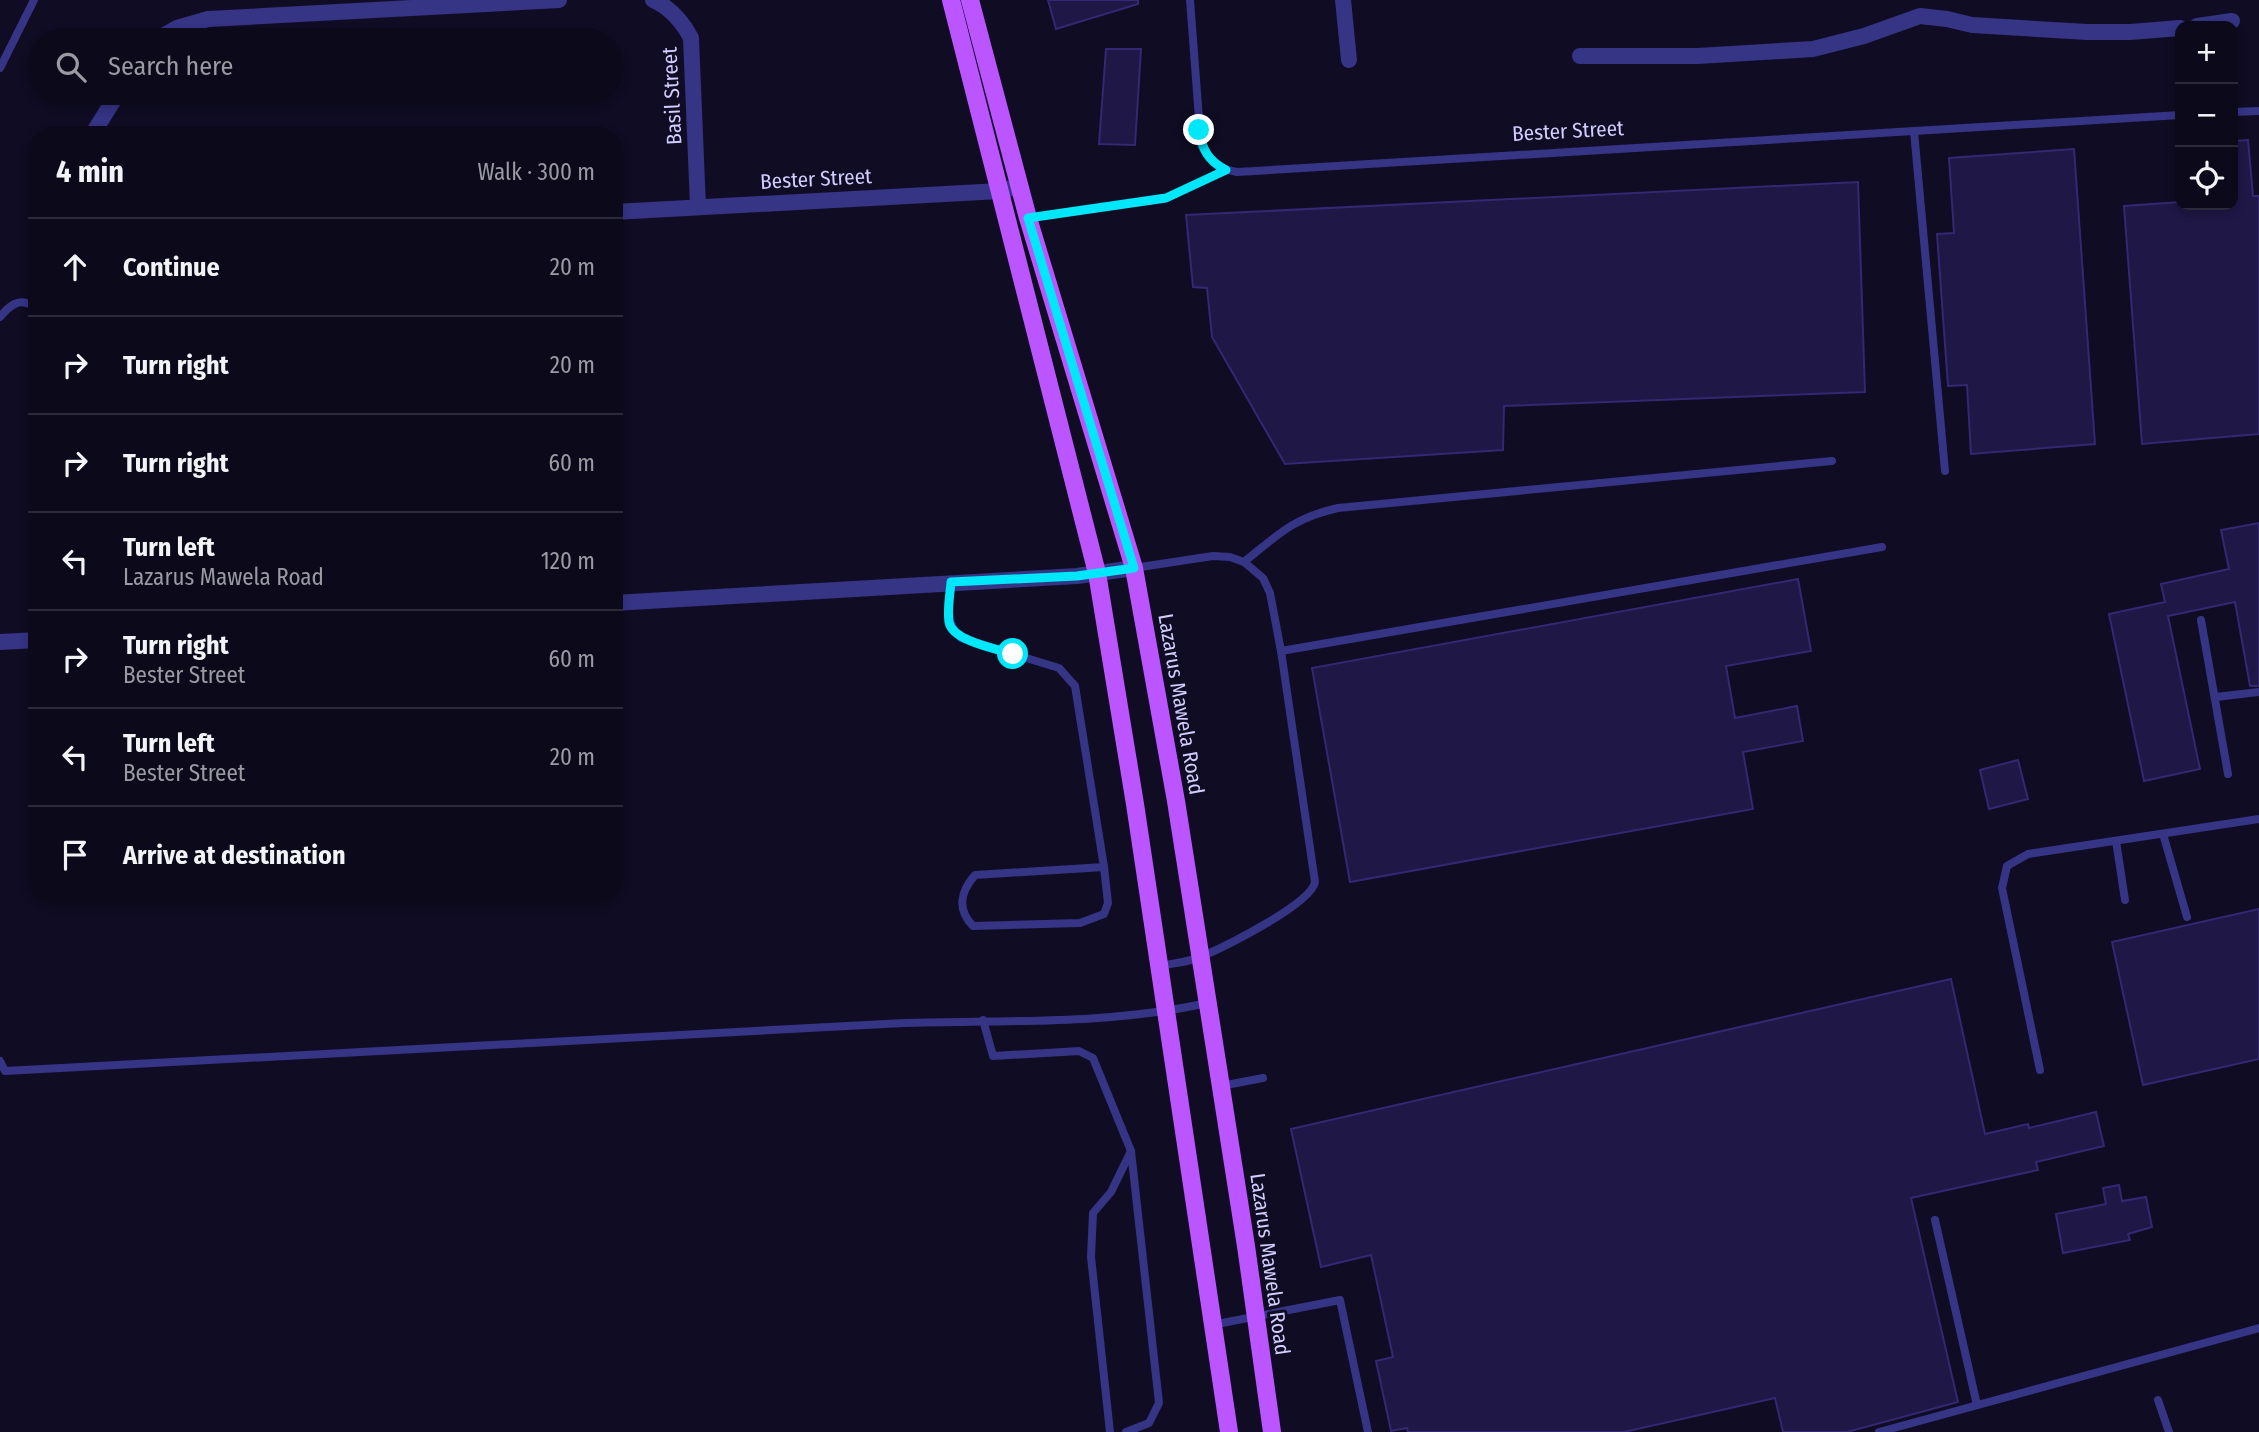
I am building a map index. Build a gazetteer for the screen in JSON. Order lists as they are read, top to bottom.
{
  "streets": {
    "main road": ["Lazarus Mawela Road"],
    "street": ["Basil Street", "Bester Street"]
  },
  "crossings": [
    ["Basil Street", "Bester Street"],
    ["Bester Street", "Lazarus Mawela Road"]
  ],
  "page": {
    "map_buttons": ["+", "−"],
    "search": "Search here",
    "heading": ["4 min", "Walk · 300 m"],
    "list": [
      ["Continue", "20 m"],
      ["Turn right", "20 m"],
      ["Turn right", "60 m"],
      ["Turn left", "Lazarus Mawela Road", "120 m"],
      ["Turn right", "Bester Street", "60 m"],
      ["Turn left", "Bester Street", "20 m"],
      "Arrive at destination"
    ]
  }
}
